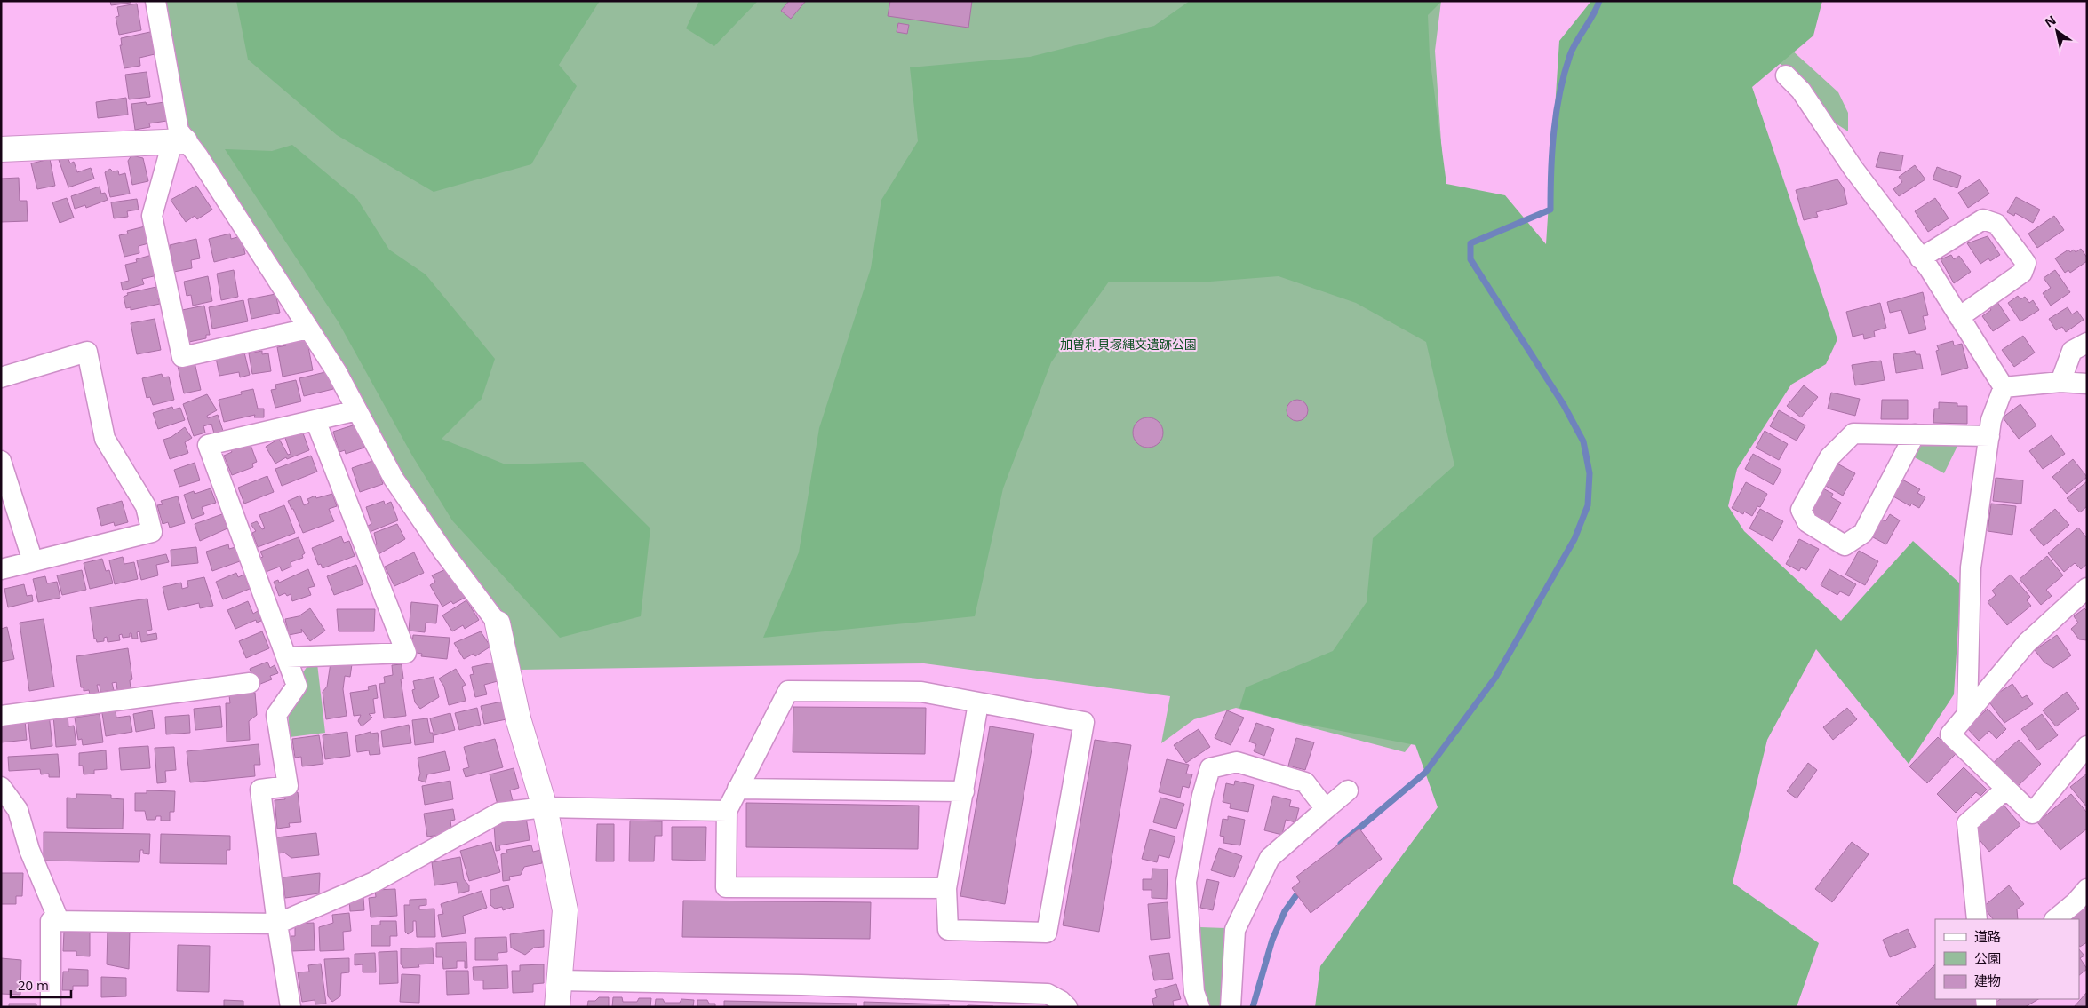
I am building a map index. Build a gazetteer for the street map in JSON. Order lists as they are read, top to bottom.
{
  "parks": ["加曽利貝塚縄文遺跡公園"],
  "legend": ["道路", "公園", "建物"],
  "scale_bar": "20 m",
  "north": "top left"
}
